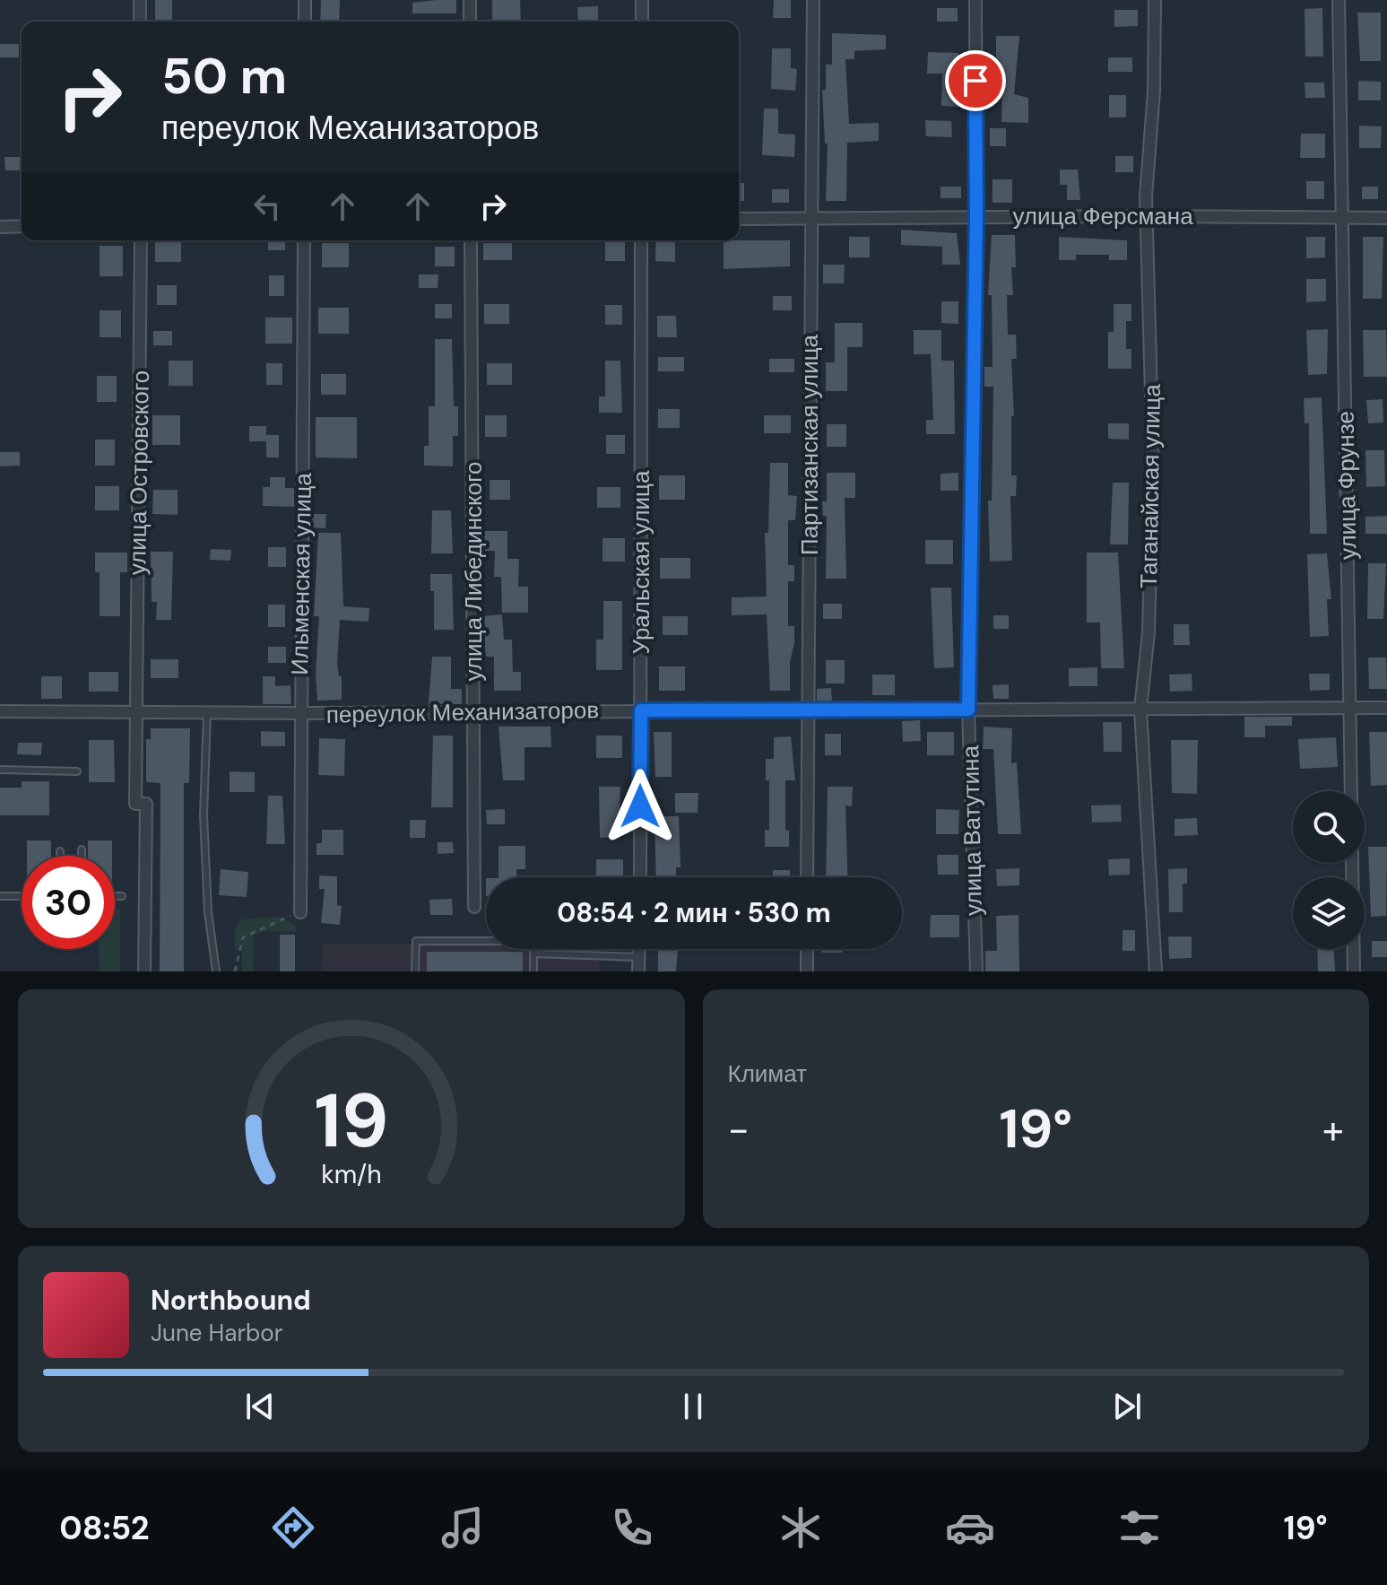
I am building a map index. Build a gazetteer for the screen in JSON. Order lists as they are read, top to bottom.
{
  "streets": {
    "street": [
      "улица Ферсмана",
      "Партизанская улица",
      "улица Островского",
      "улица Фрунзе",
      "Таганайская улица",
      "Уральская улица",
      "улица Либединского",
      "Ильменская улица",
      "переулок Механизаторов",
      "улица Ватутина"
    ]
  },
  "crossings": [
    ["улица Ферсмана", "Партизанская улица"],
    ["улица Ферсмана", "улица Фрунзе"],
    ["улица Ферсмана", "Таганайская улица"],
    ["улица Ферсмана", "улица Ватутина"],
    ["Партизанская улица", "переулок Механизаторов"],
    ["улица Островского", "переулок Механизаторов"],
    ["улица Фрунзе", "переулок Механизаторов"],
    ["Таганайская улица", "переулок Механизаторов"],
    ["Уральская улица", "переулок Механизаторов"],
    ["улица Либединского", "переулок Механизаторов"],
    ["Ильменская улица", "переулок Механизаторов"],
    ["переулок Механизаторов", "улица Ватутина"]
  ],
  "page": {
    "turn": ["50 m", "переулок Механизаторов"],
    "limit": "30",
    "trip": "08:54 · 2 мин · 530 m",
    "tile": "Климат",
    "heat": ["−", "19°", "+"],
    "song": ["Northbound", "June Harbor"],
    "tabs": ["08:52", "19°"],
    "gauge": ["19", "km/h"]
  }
}
